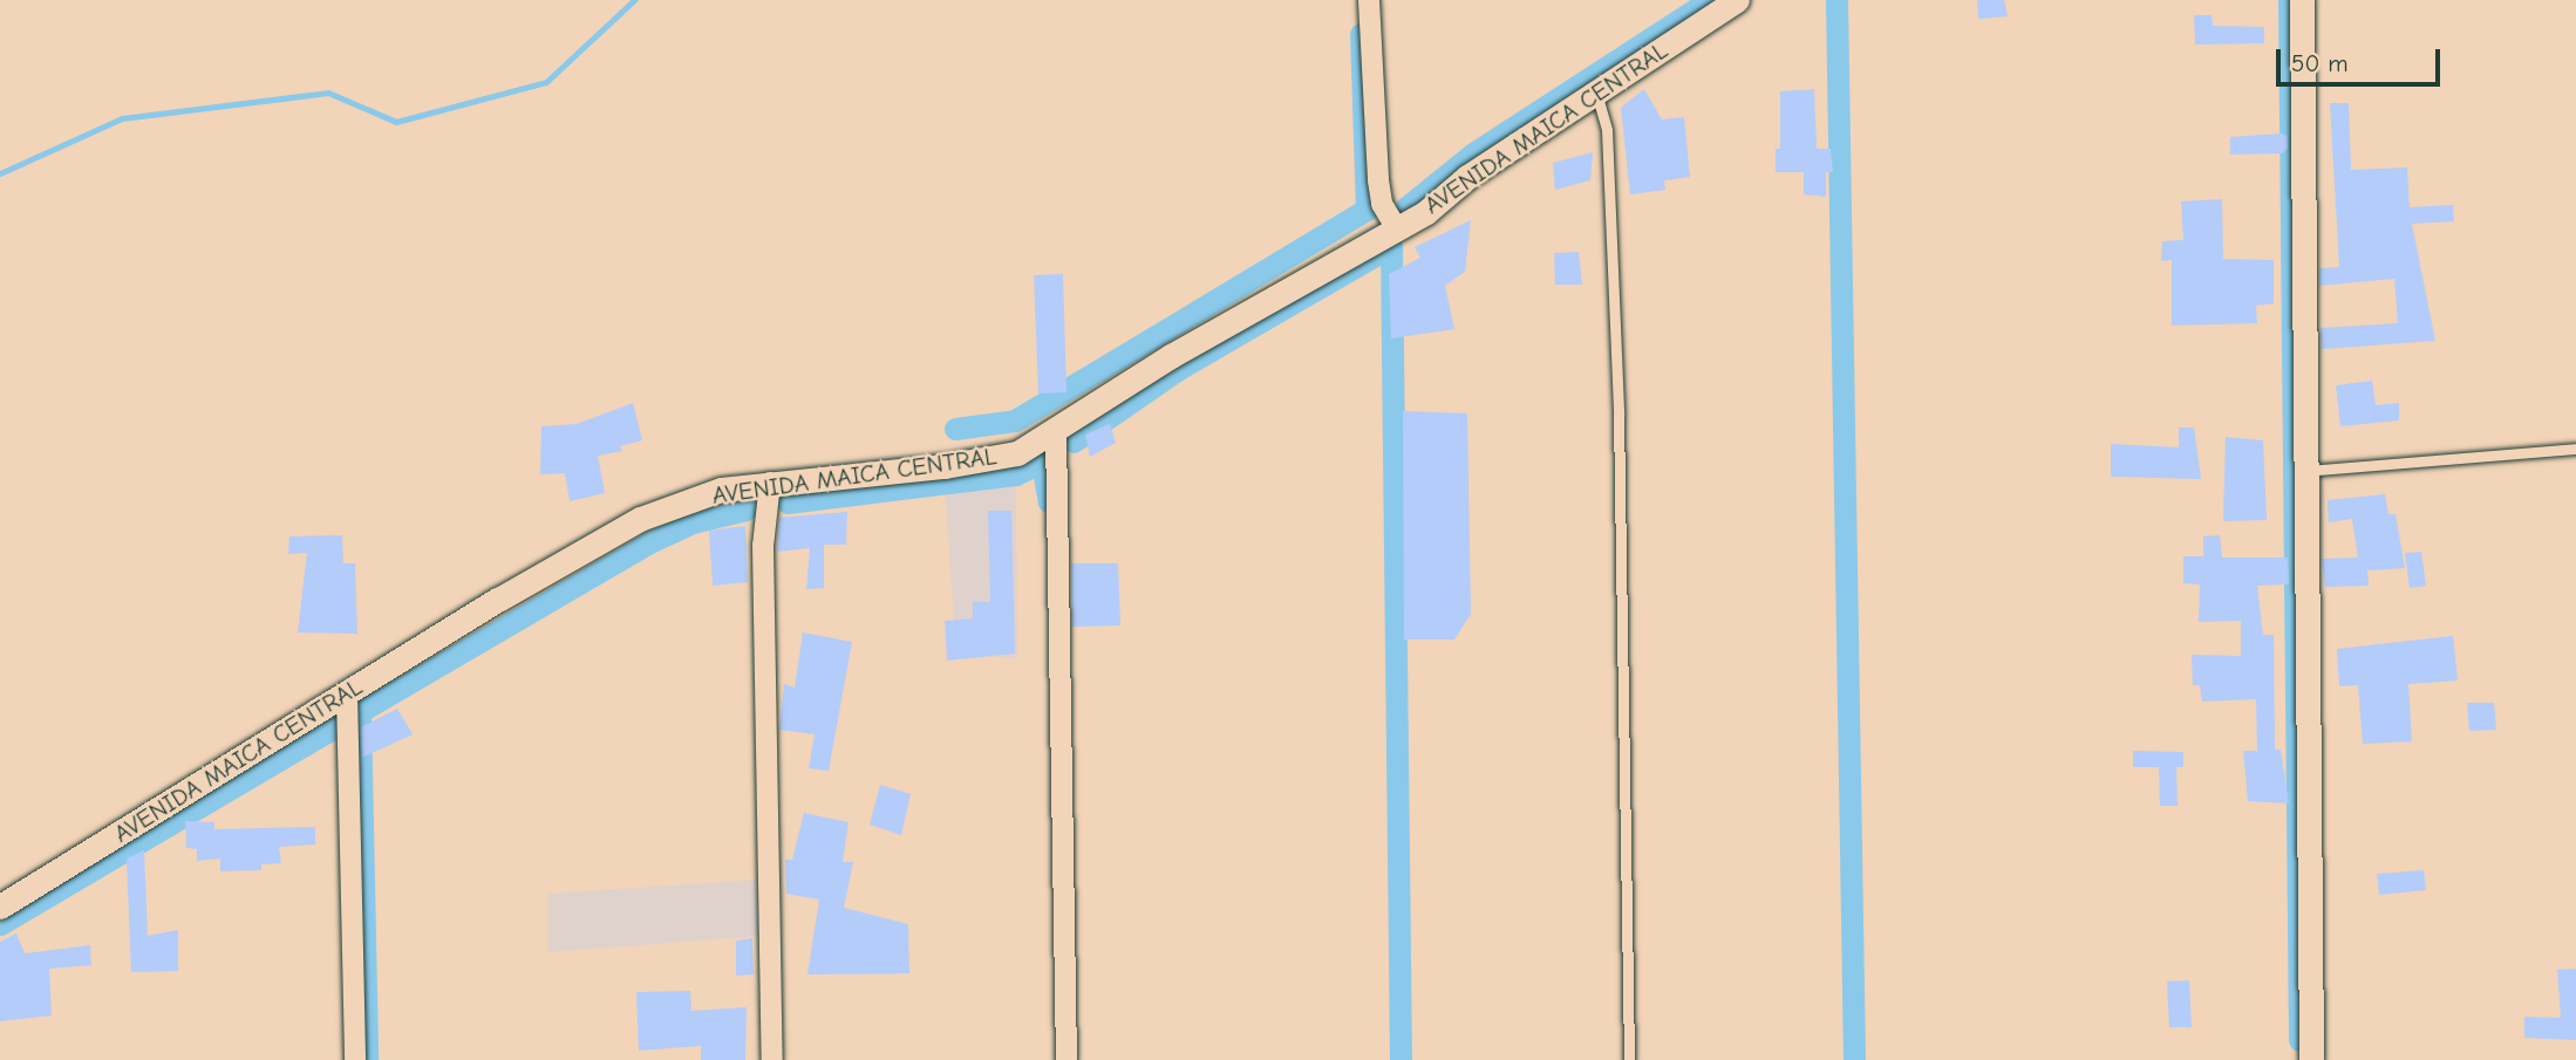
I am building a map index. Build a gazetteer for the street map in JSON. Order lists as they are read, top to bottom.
{
  "streets": {
    "street": ["AVENIDA MAICA CENTRAL"]
  },
  "scale_bar": "50 m"
}
